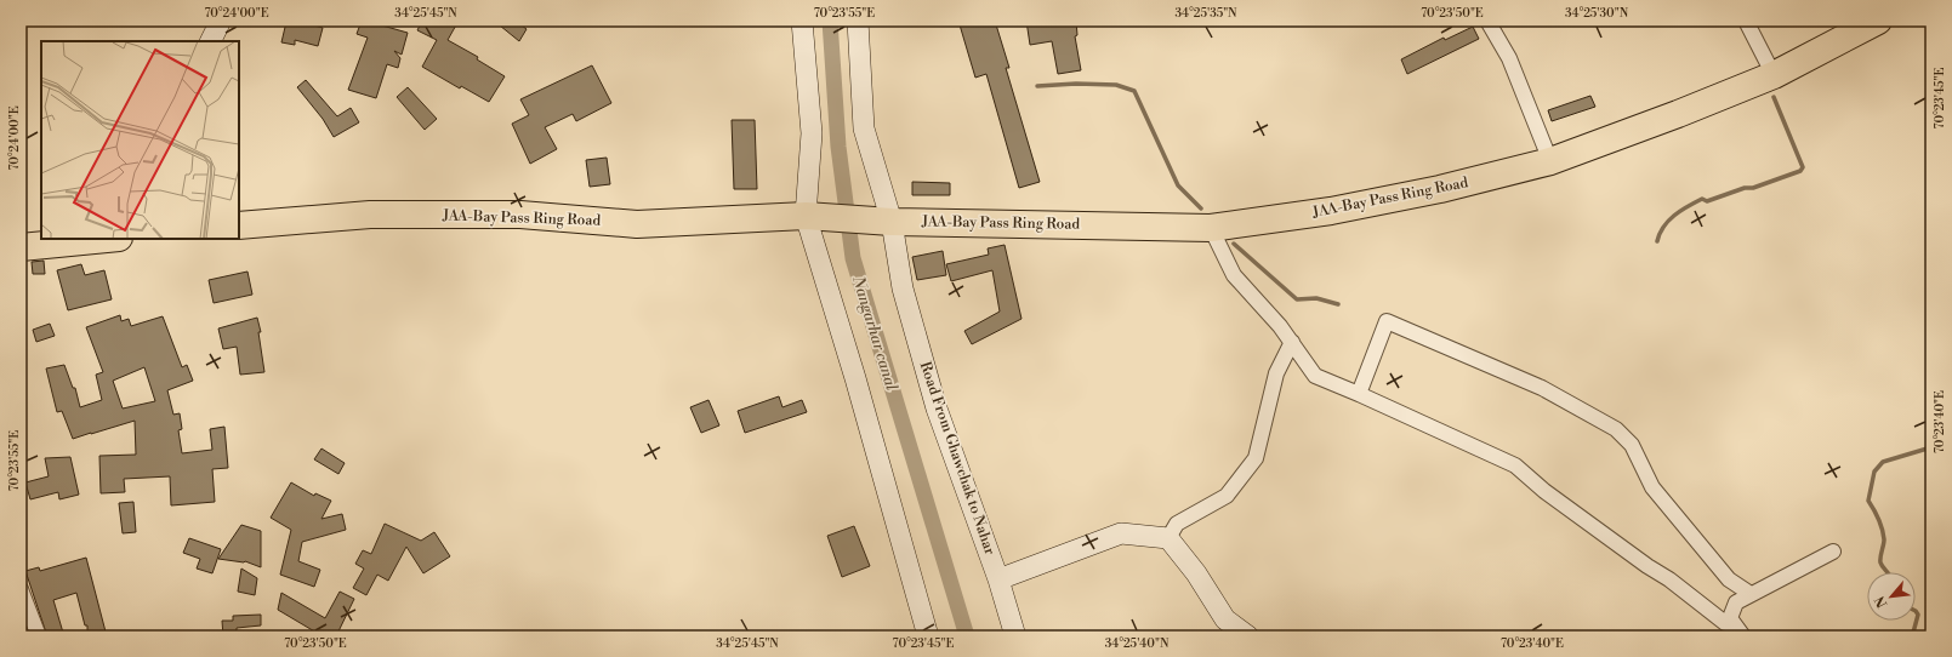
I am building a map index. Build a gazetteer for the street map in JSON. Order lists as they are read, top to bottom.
{
  "streets": {
    "highway": ["JAA-Bay Pass Ring Road"],
    "street": ["Road From Ghawchak to Nahar"]
  },
  "crossings": [
    ["JAA-Bay Pass Ring Road", "Road From Ghawchak to Nahar"]
  ],
  "water": ["Nangarhar canal"],
  "north": "bottom left",
  "coordinates": [
    "70°24'00\"E",
    "34°25'45\"N",
    "70°23'55\"E",
    "34°25'35\"N",
    "70°23'50\"E",
    "34°25'30\"N",
    "70°23'45\"E",
    "70°23'40\"E",
    "34°25'40\"N"
  ]
}
